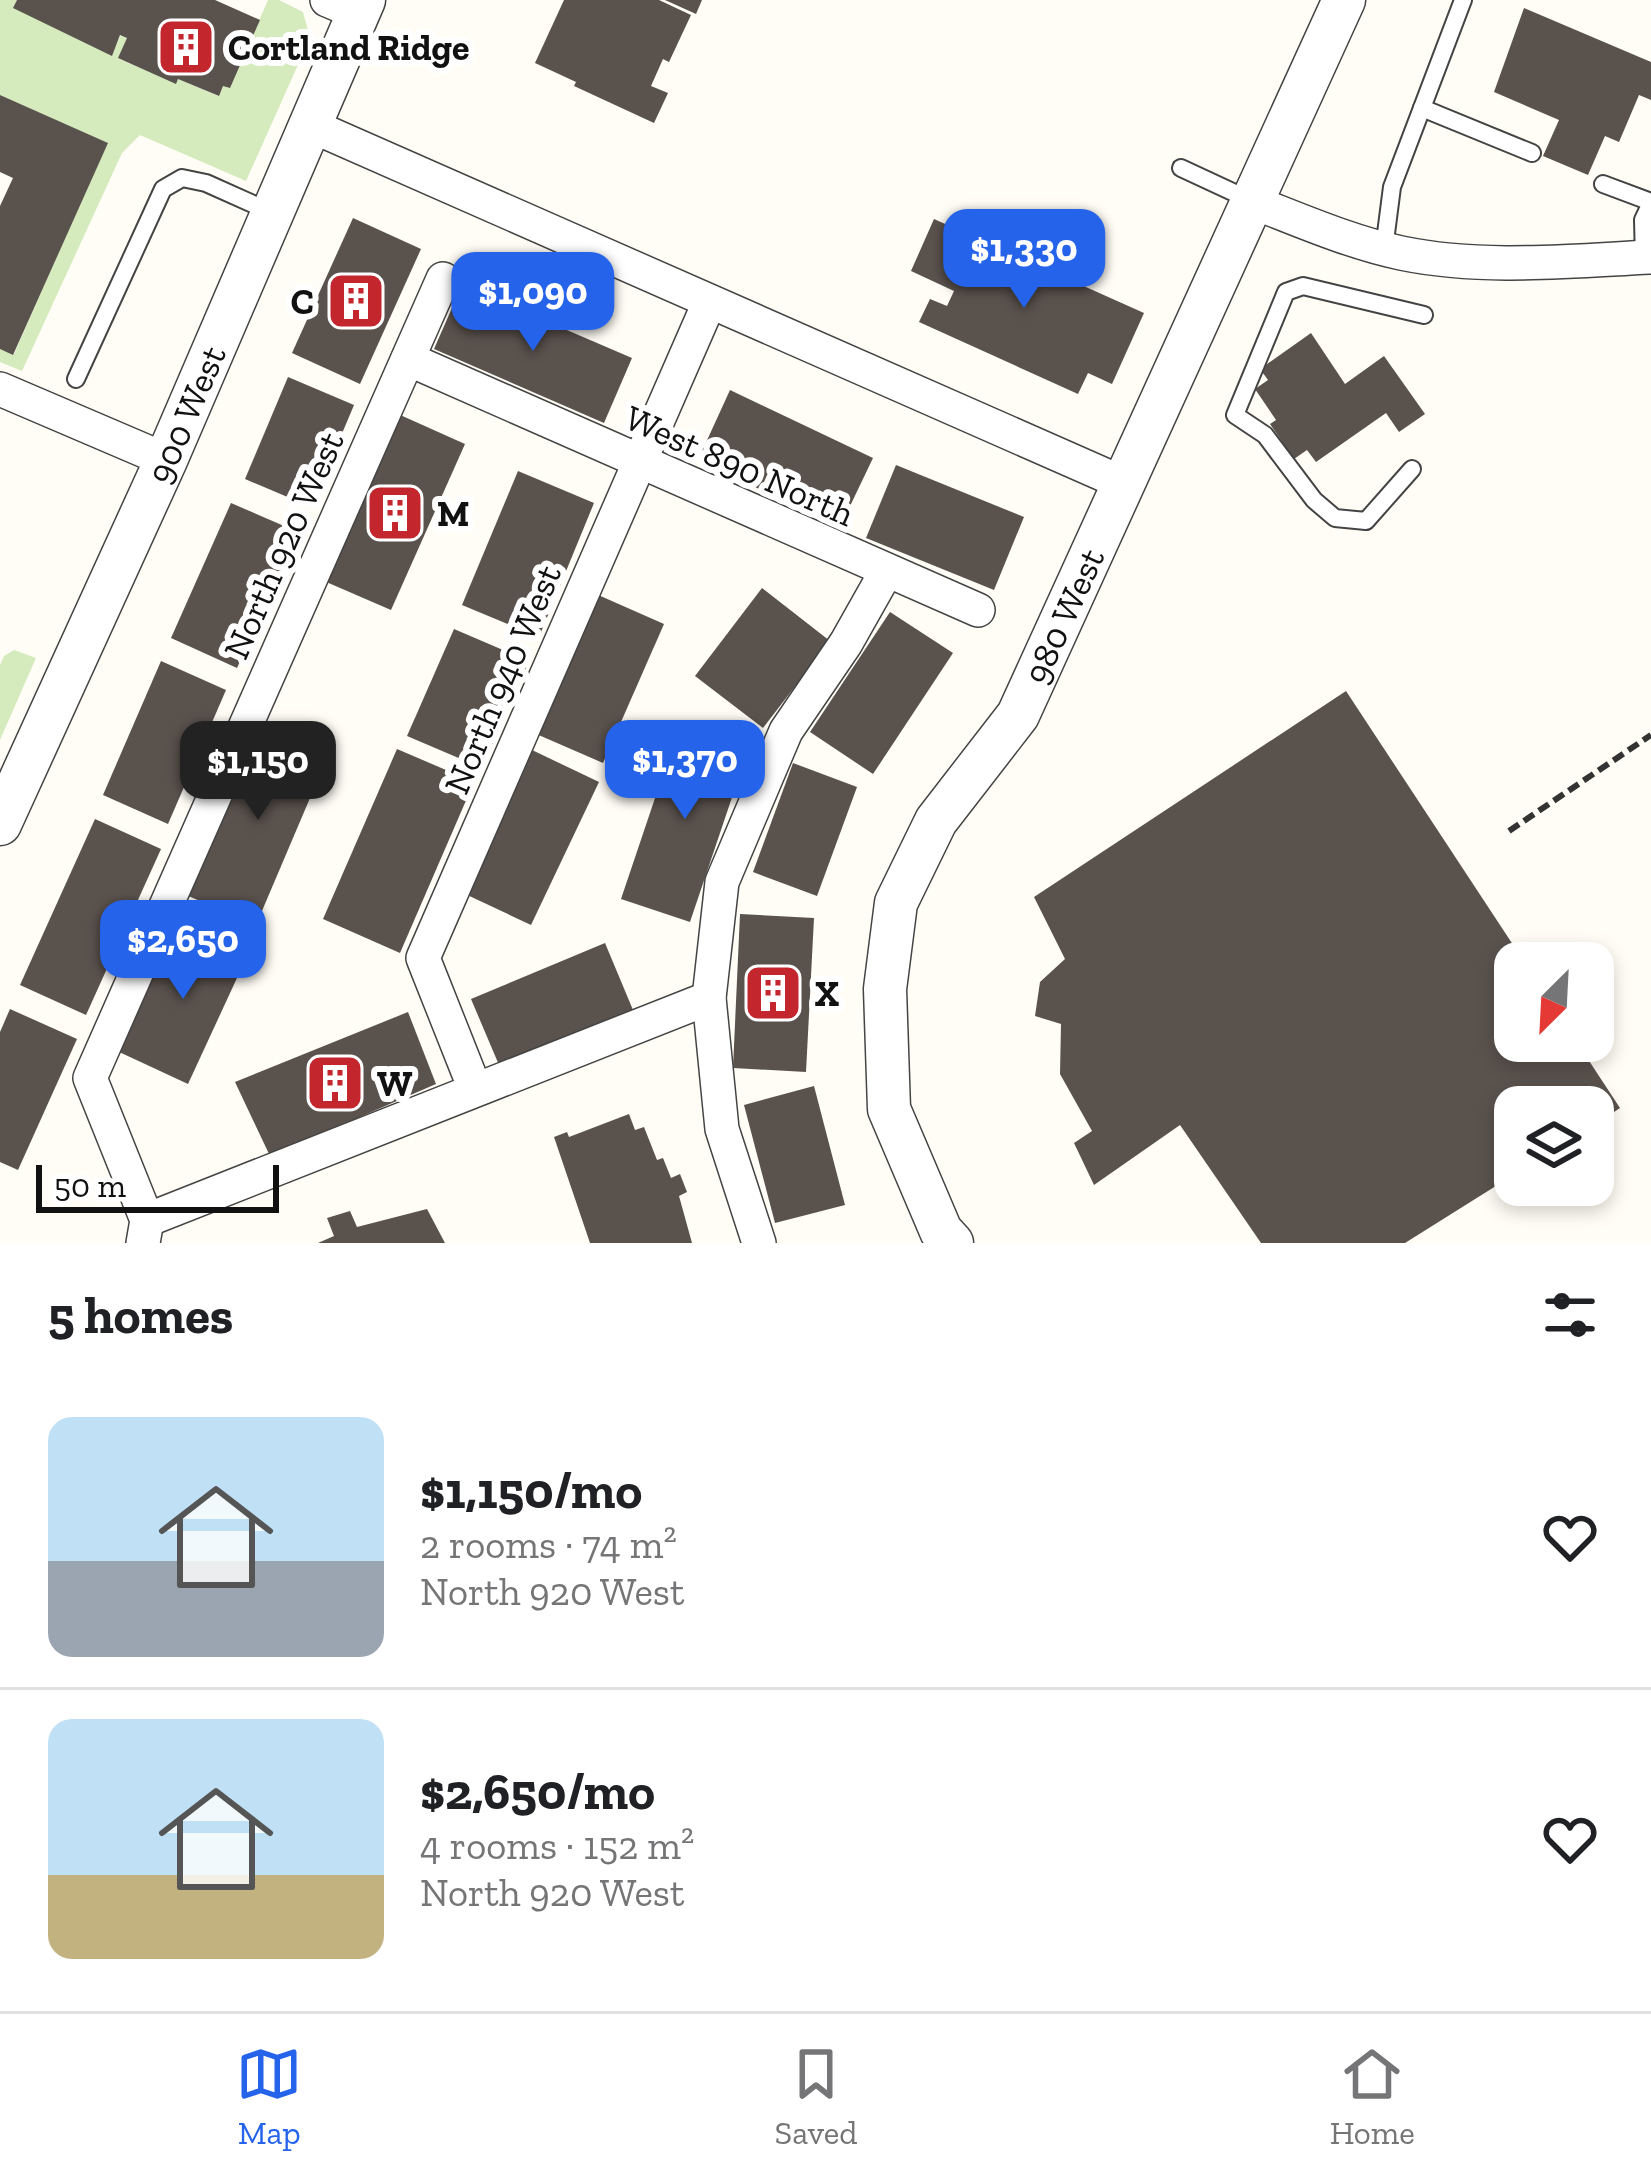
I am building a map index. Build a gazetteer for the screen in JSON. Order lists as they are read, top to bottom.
{
  "streets": {
    "street": [
      "900 West",
      "West 890 North",
      "North 920 West",
      "980 West",
      "North 940 West"
    ]
  },
  "crossings": [
    ["West 890 North", "North 920 West"],
    ["West 890 North", "North 940 West"]
  ],
  "places": {
    "building": [
      "Cortland Ridge",
      "C",
      "M",
      "X",
      "W"
    ]
  },
  "scale_bar": "50 m",
  "north": "bottom left",
  "page": {
    "price": [
      "$1,330",
      "$1,090",
      "$1,370",
      "$1,150",
      "$2,650"
    ],
    "scale": "50 m",
    "heading": "5 homes",
    "list": [
      {
        "name": "$1,150/mo",
        "note": "2 rooms · 74 m² · North 920 West"
      },
      {
        "name": "$2,650/mo",
        "note": "4 rooms · 152 m² · North 920 West"
      }
    ],
    "tabs": ["Map", "Saved", "Home"]
  }
}
